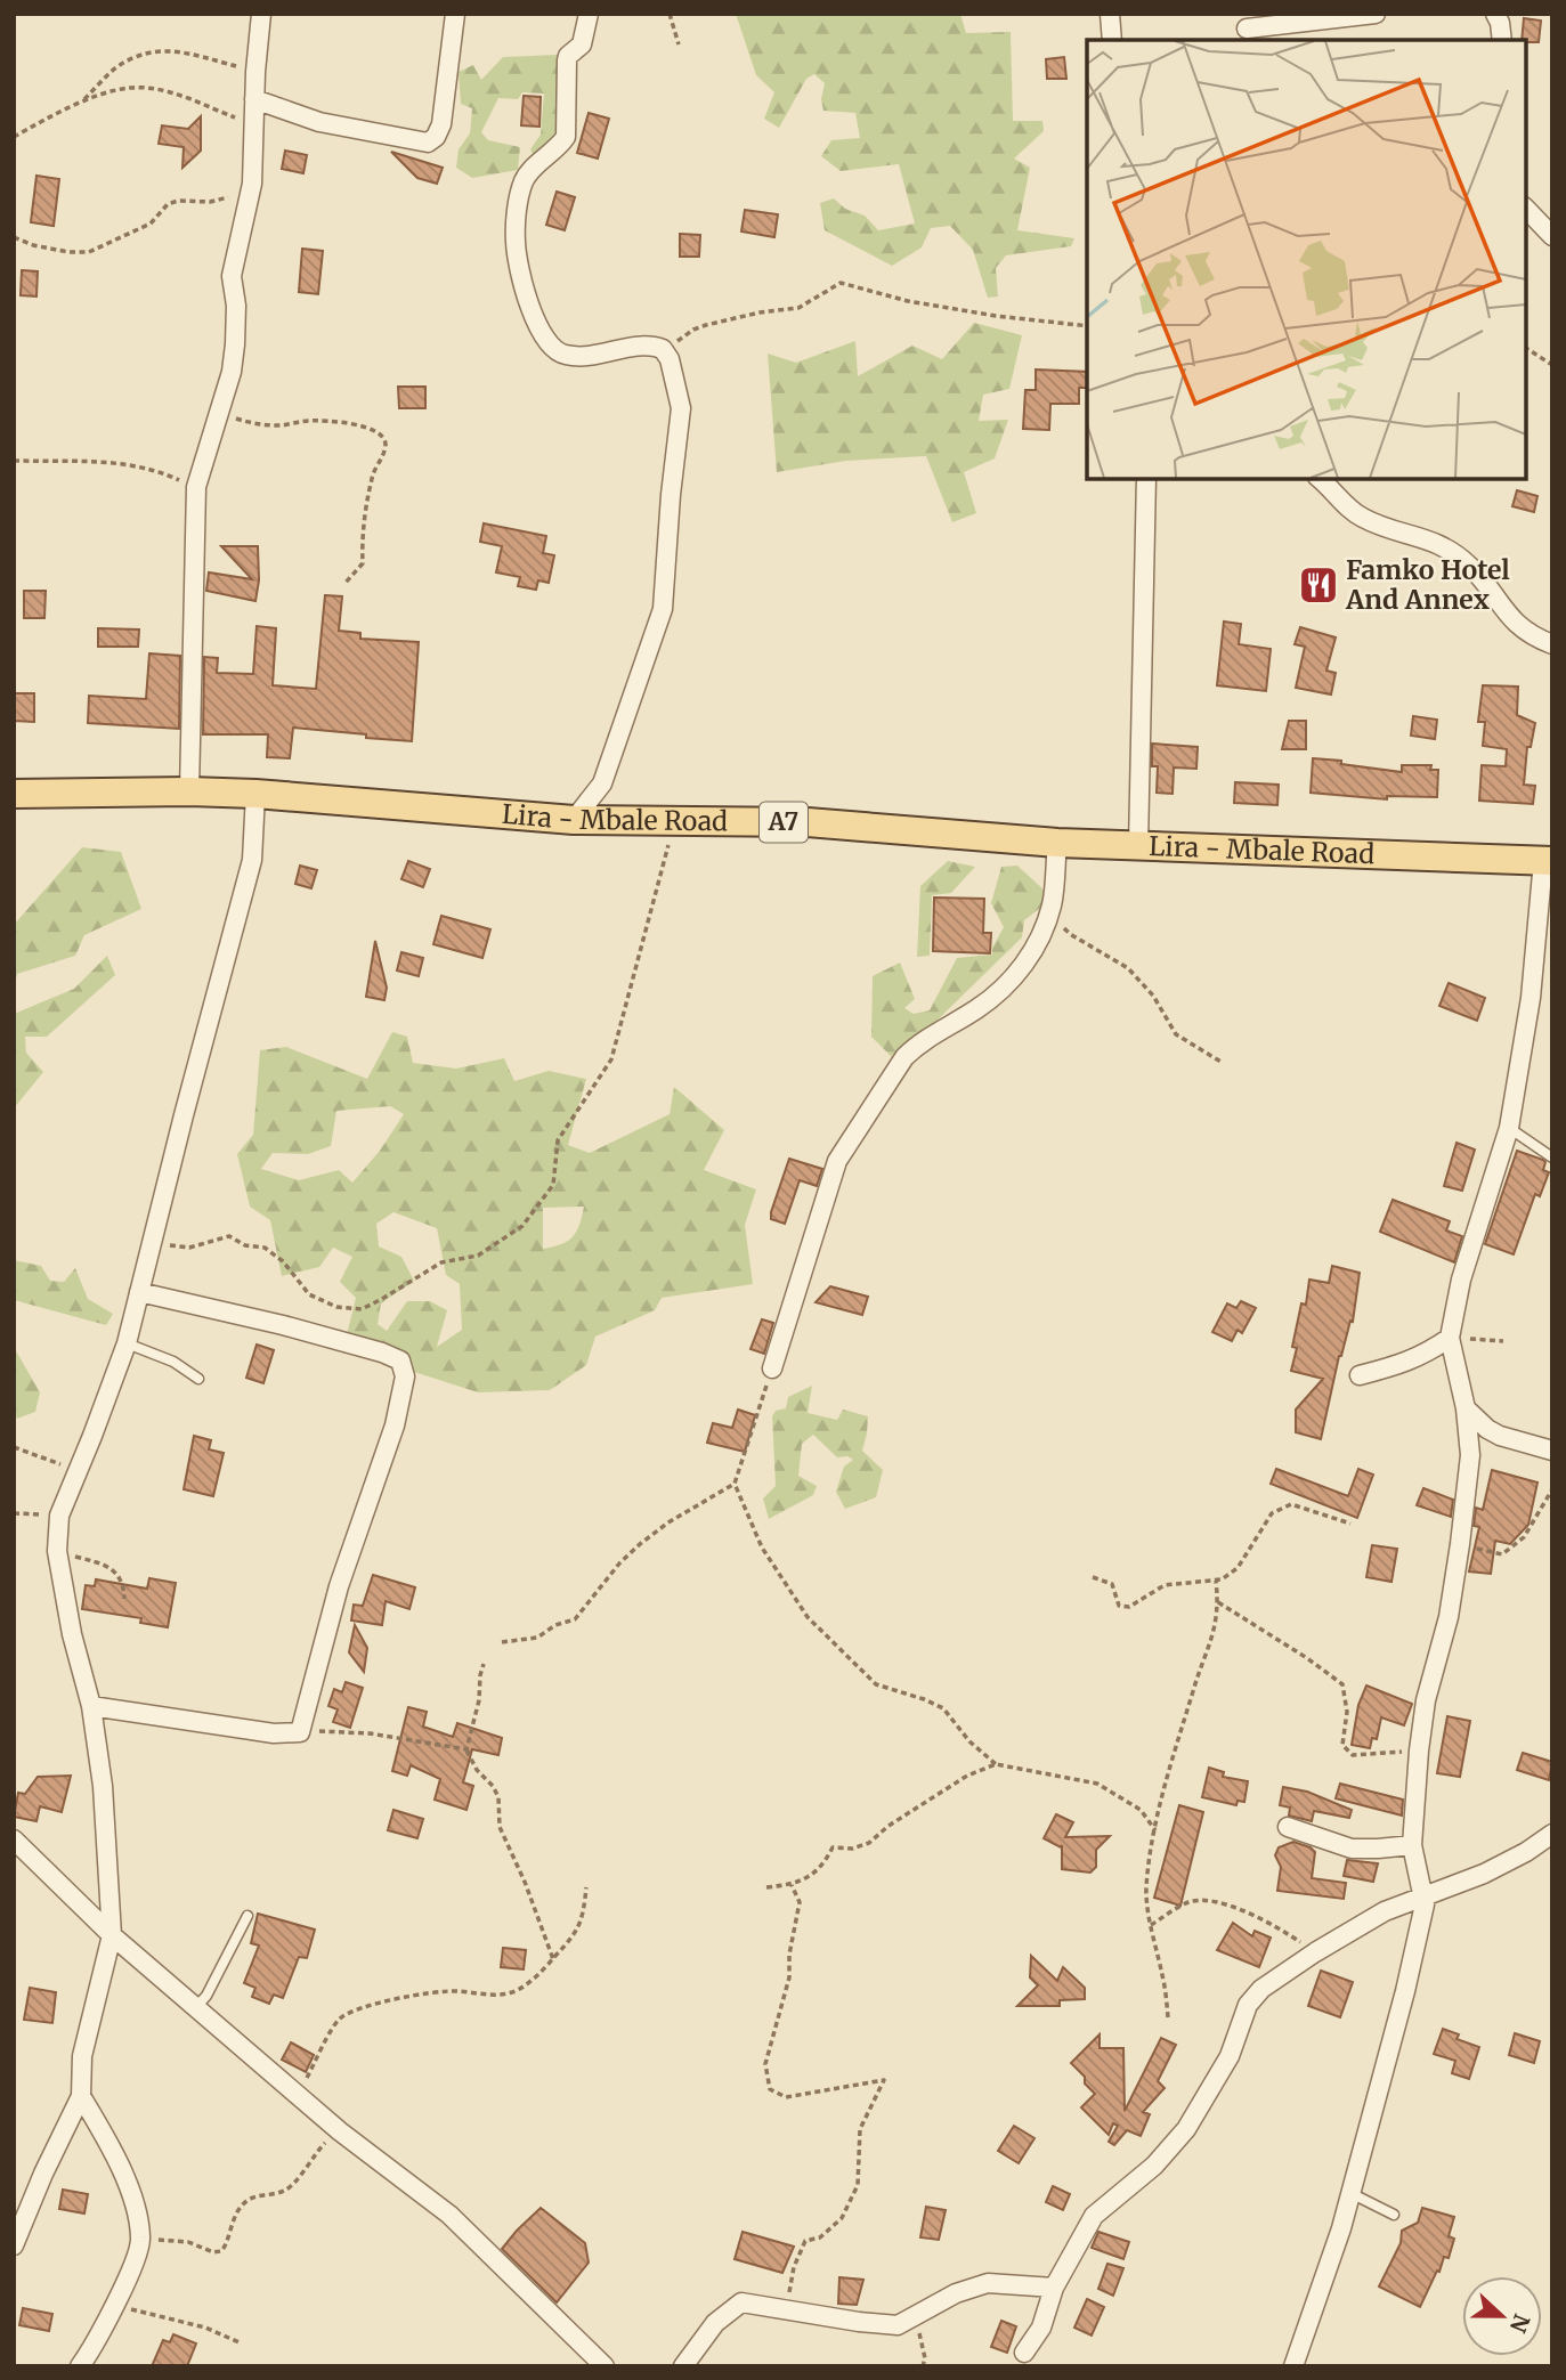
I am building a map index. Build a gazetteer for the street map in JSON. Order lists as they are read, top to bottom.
{
  "streets": {
    "main road": ["Lira - Mbale Road", "A7"]
  },
  "places": {
    "restaurant": ["Famko Hotel And Annex"]
  },
  "north": "right"
}
